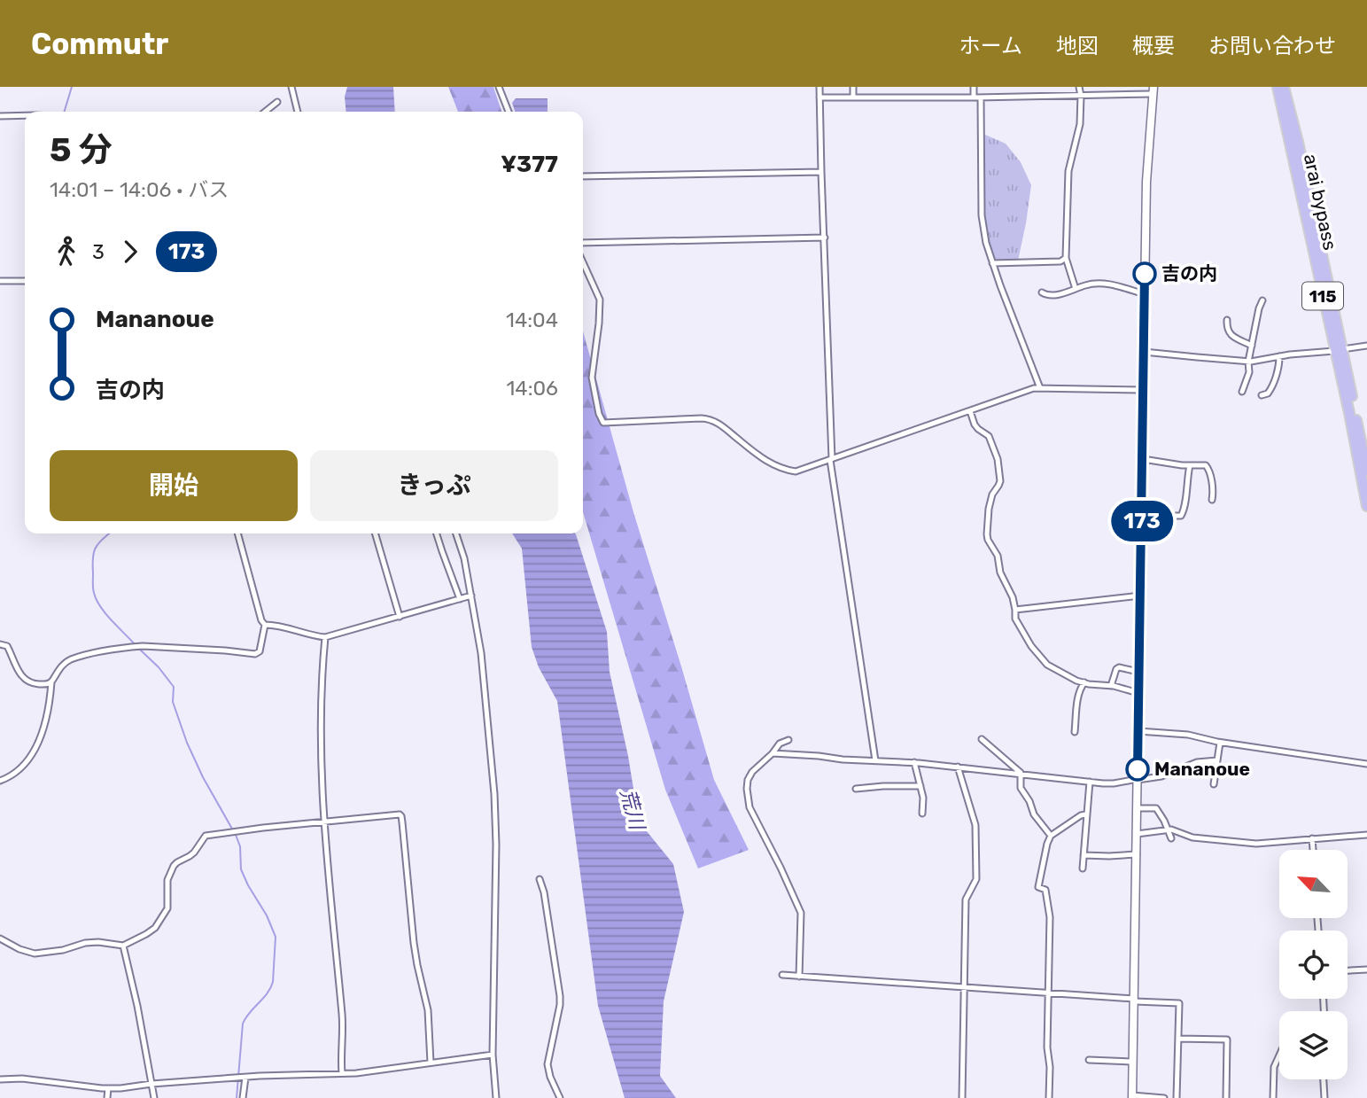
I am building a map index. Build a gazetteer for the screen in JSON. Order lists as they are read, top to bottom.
{
  "streets": {
    "highway": ["arai bypass", "115"]
  },
  "water": ["荒川"],
  "places": ["吉の内", "Mananoue"],
  "lines": ["bus line 173"],
  "north": "top left",
  "page": {
    "header": "Commutr",
    "nav": [
      "ホーム",
      "地図",
      "概要",
      "お問い合わせ"
    ],
    "on_map": "173",
    "heading": ["5 分", "14:01 – 14:06 · バス", "¥377"],
    "legs": ["3", "173"],
    "list": [
      {
        "name": "Mananoue",
        "value": "14:04"
      },
      {
        "name": "吉の内",
        "value": "14:06"
      }
    ],
    "buttons": ["開始", "きっぷ"]
  }
}
